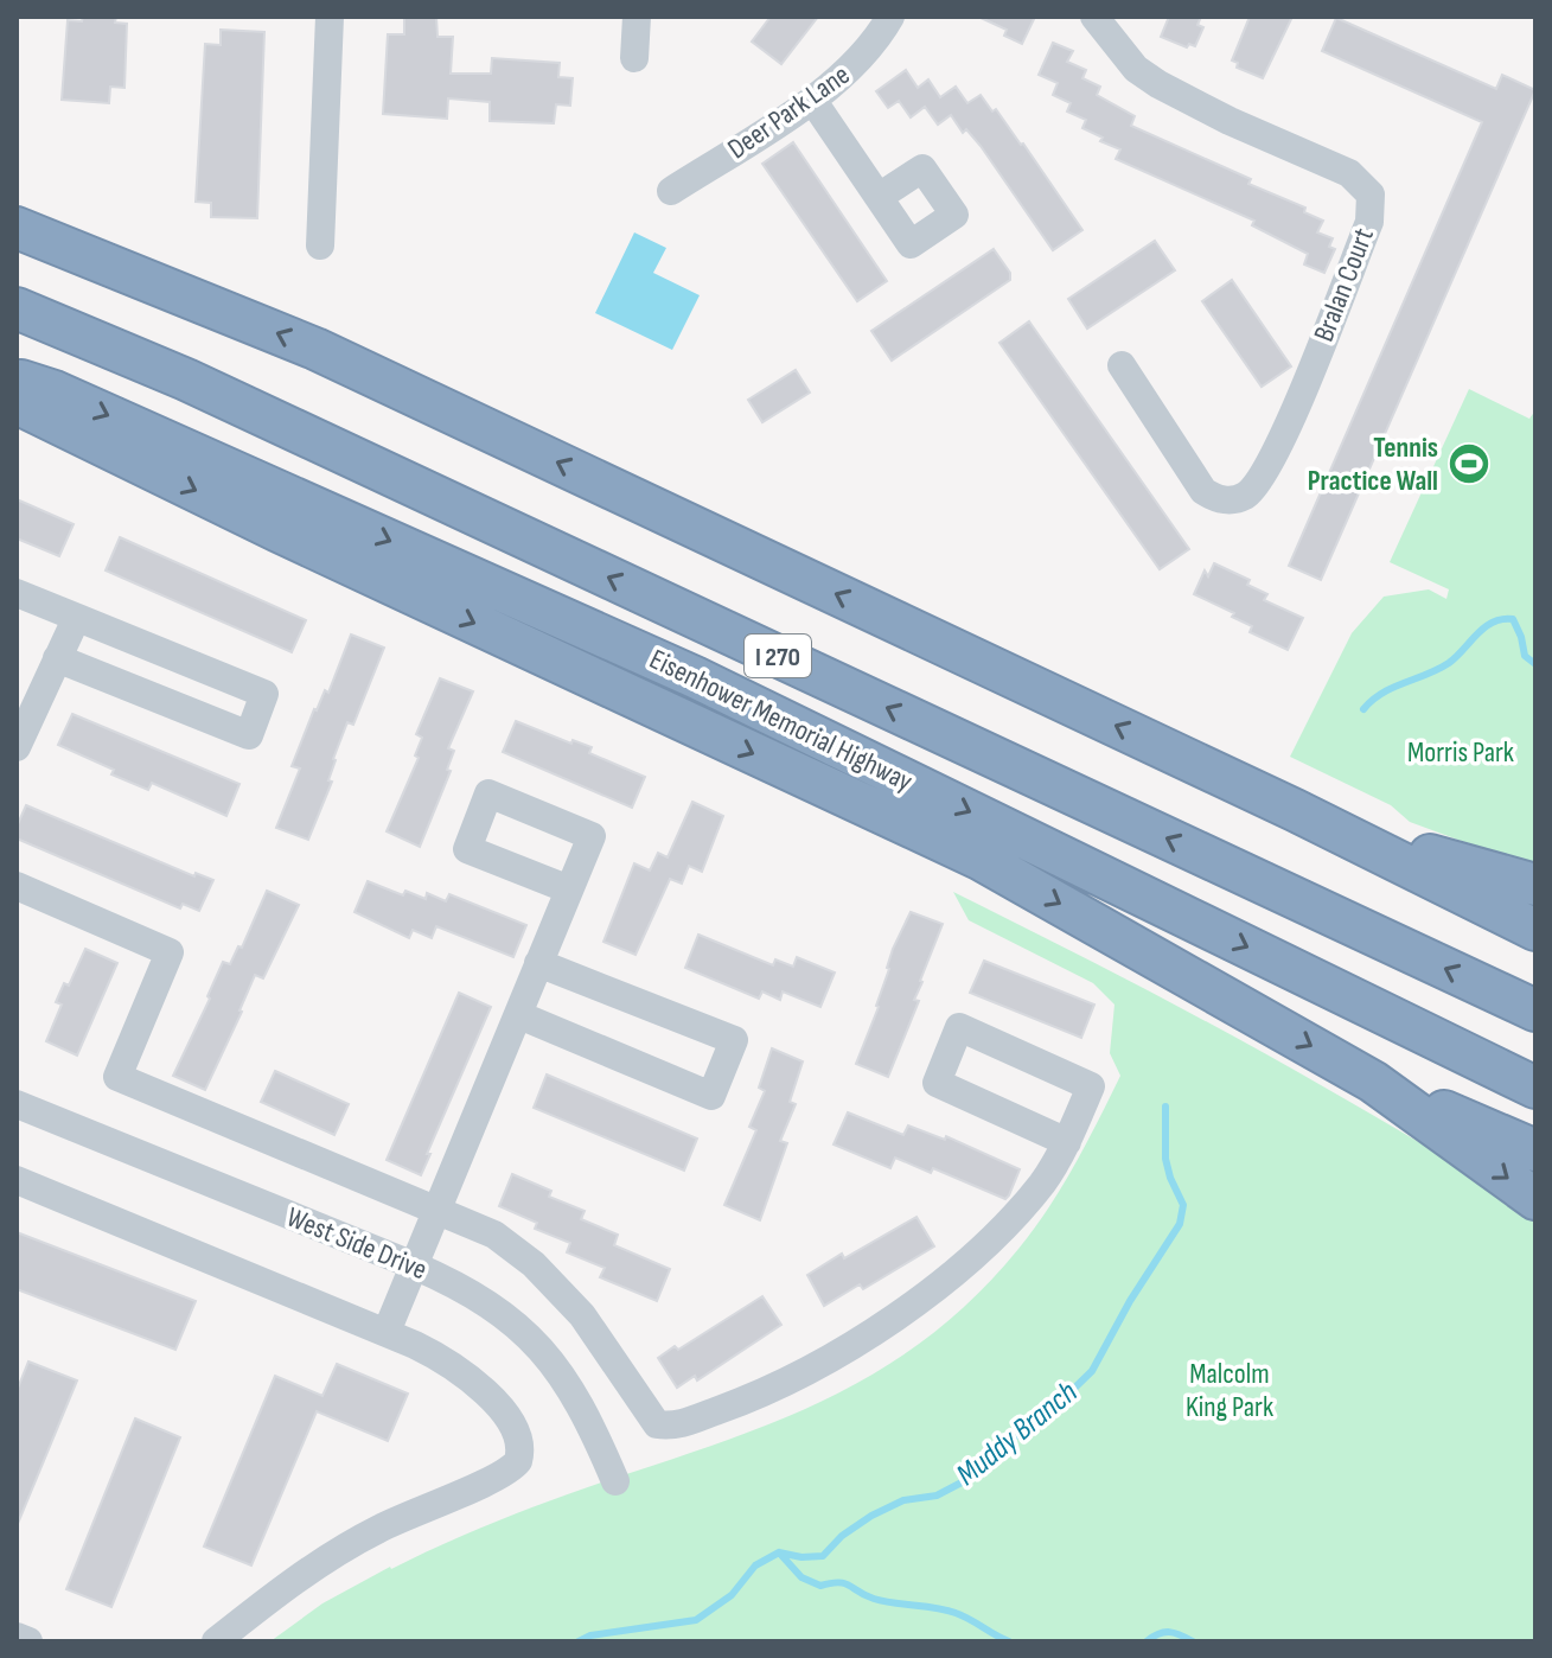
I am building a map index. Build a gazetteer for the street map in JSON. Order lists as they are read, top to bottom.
{
  "streets": {
    "highway": ["I 270", "Eisenhower Memorial Highway"],
    "street": ["Deer Park Lane", "Bralan Court", "West Side Drive"]
  },
  "water": ["Muddy Branch"],
  "parks": ["Morris Park", "Malcolm King Park"],
  "places": {
    "sports": ["Tennis Practice Wall"]
  }
}
